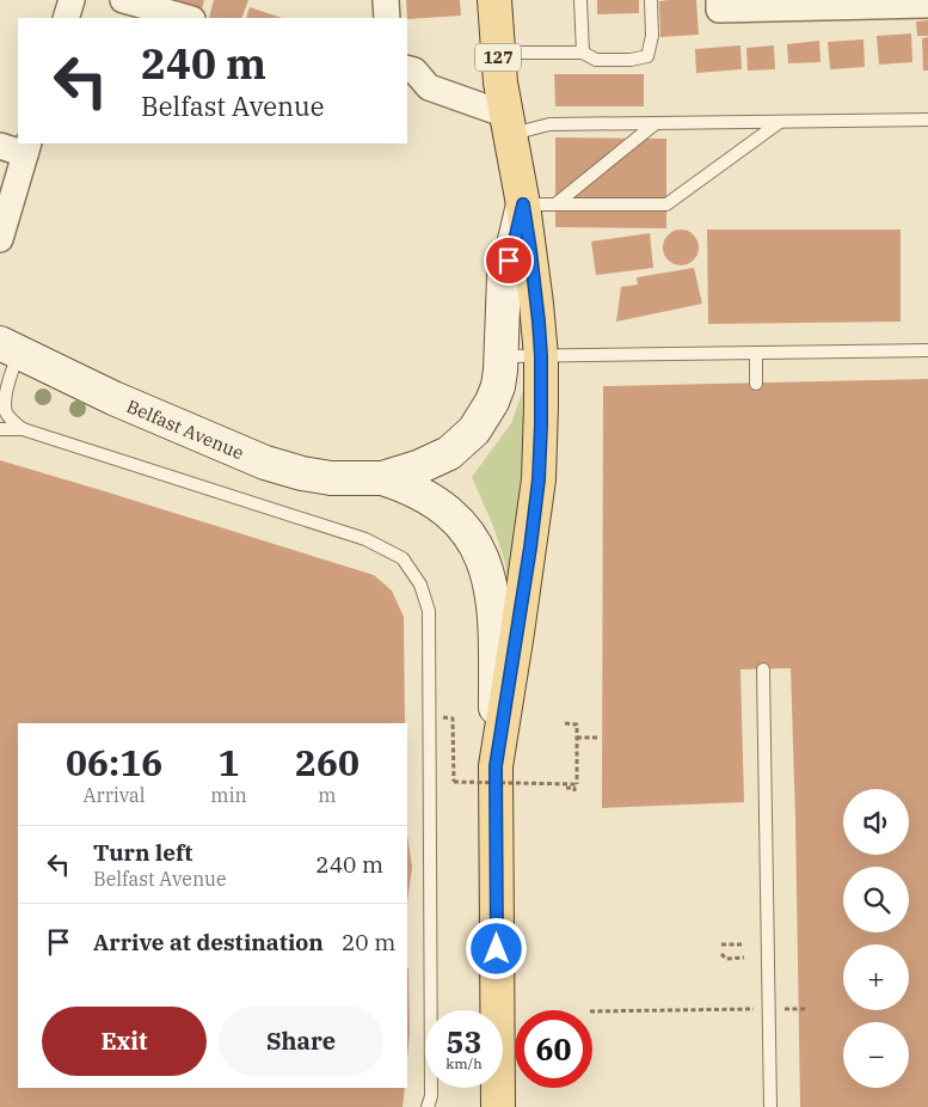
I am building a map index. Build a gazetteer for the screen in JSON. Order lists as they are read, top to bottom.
{
  "streets": {
    "main road": ["127", "Belfast Avenue"]
  },
  "crossings": [
    ["127", "Belfast Avenue"]
  ],
  "page": {
    "turn": ["240 m", "Belfast Avenue"],
    "eta": [
      "06:16",
      "Arrival",
      "1",
      "min",
      "260",
      "m"
    ],
    "map_buttons": ["+", "−"],
    "list": [
      {
        "name": "Turn left",
        "note": "Belfast Avenue",
        "value": "240 m"
      },
      {
        "name": "Arrive at destination",
        "value": "20 m"
      }
    ],
    "buttons": ["Exit", "Share"],
    "speed": "53 km/h",
    "limit": "60"
  }
}
